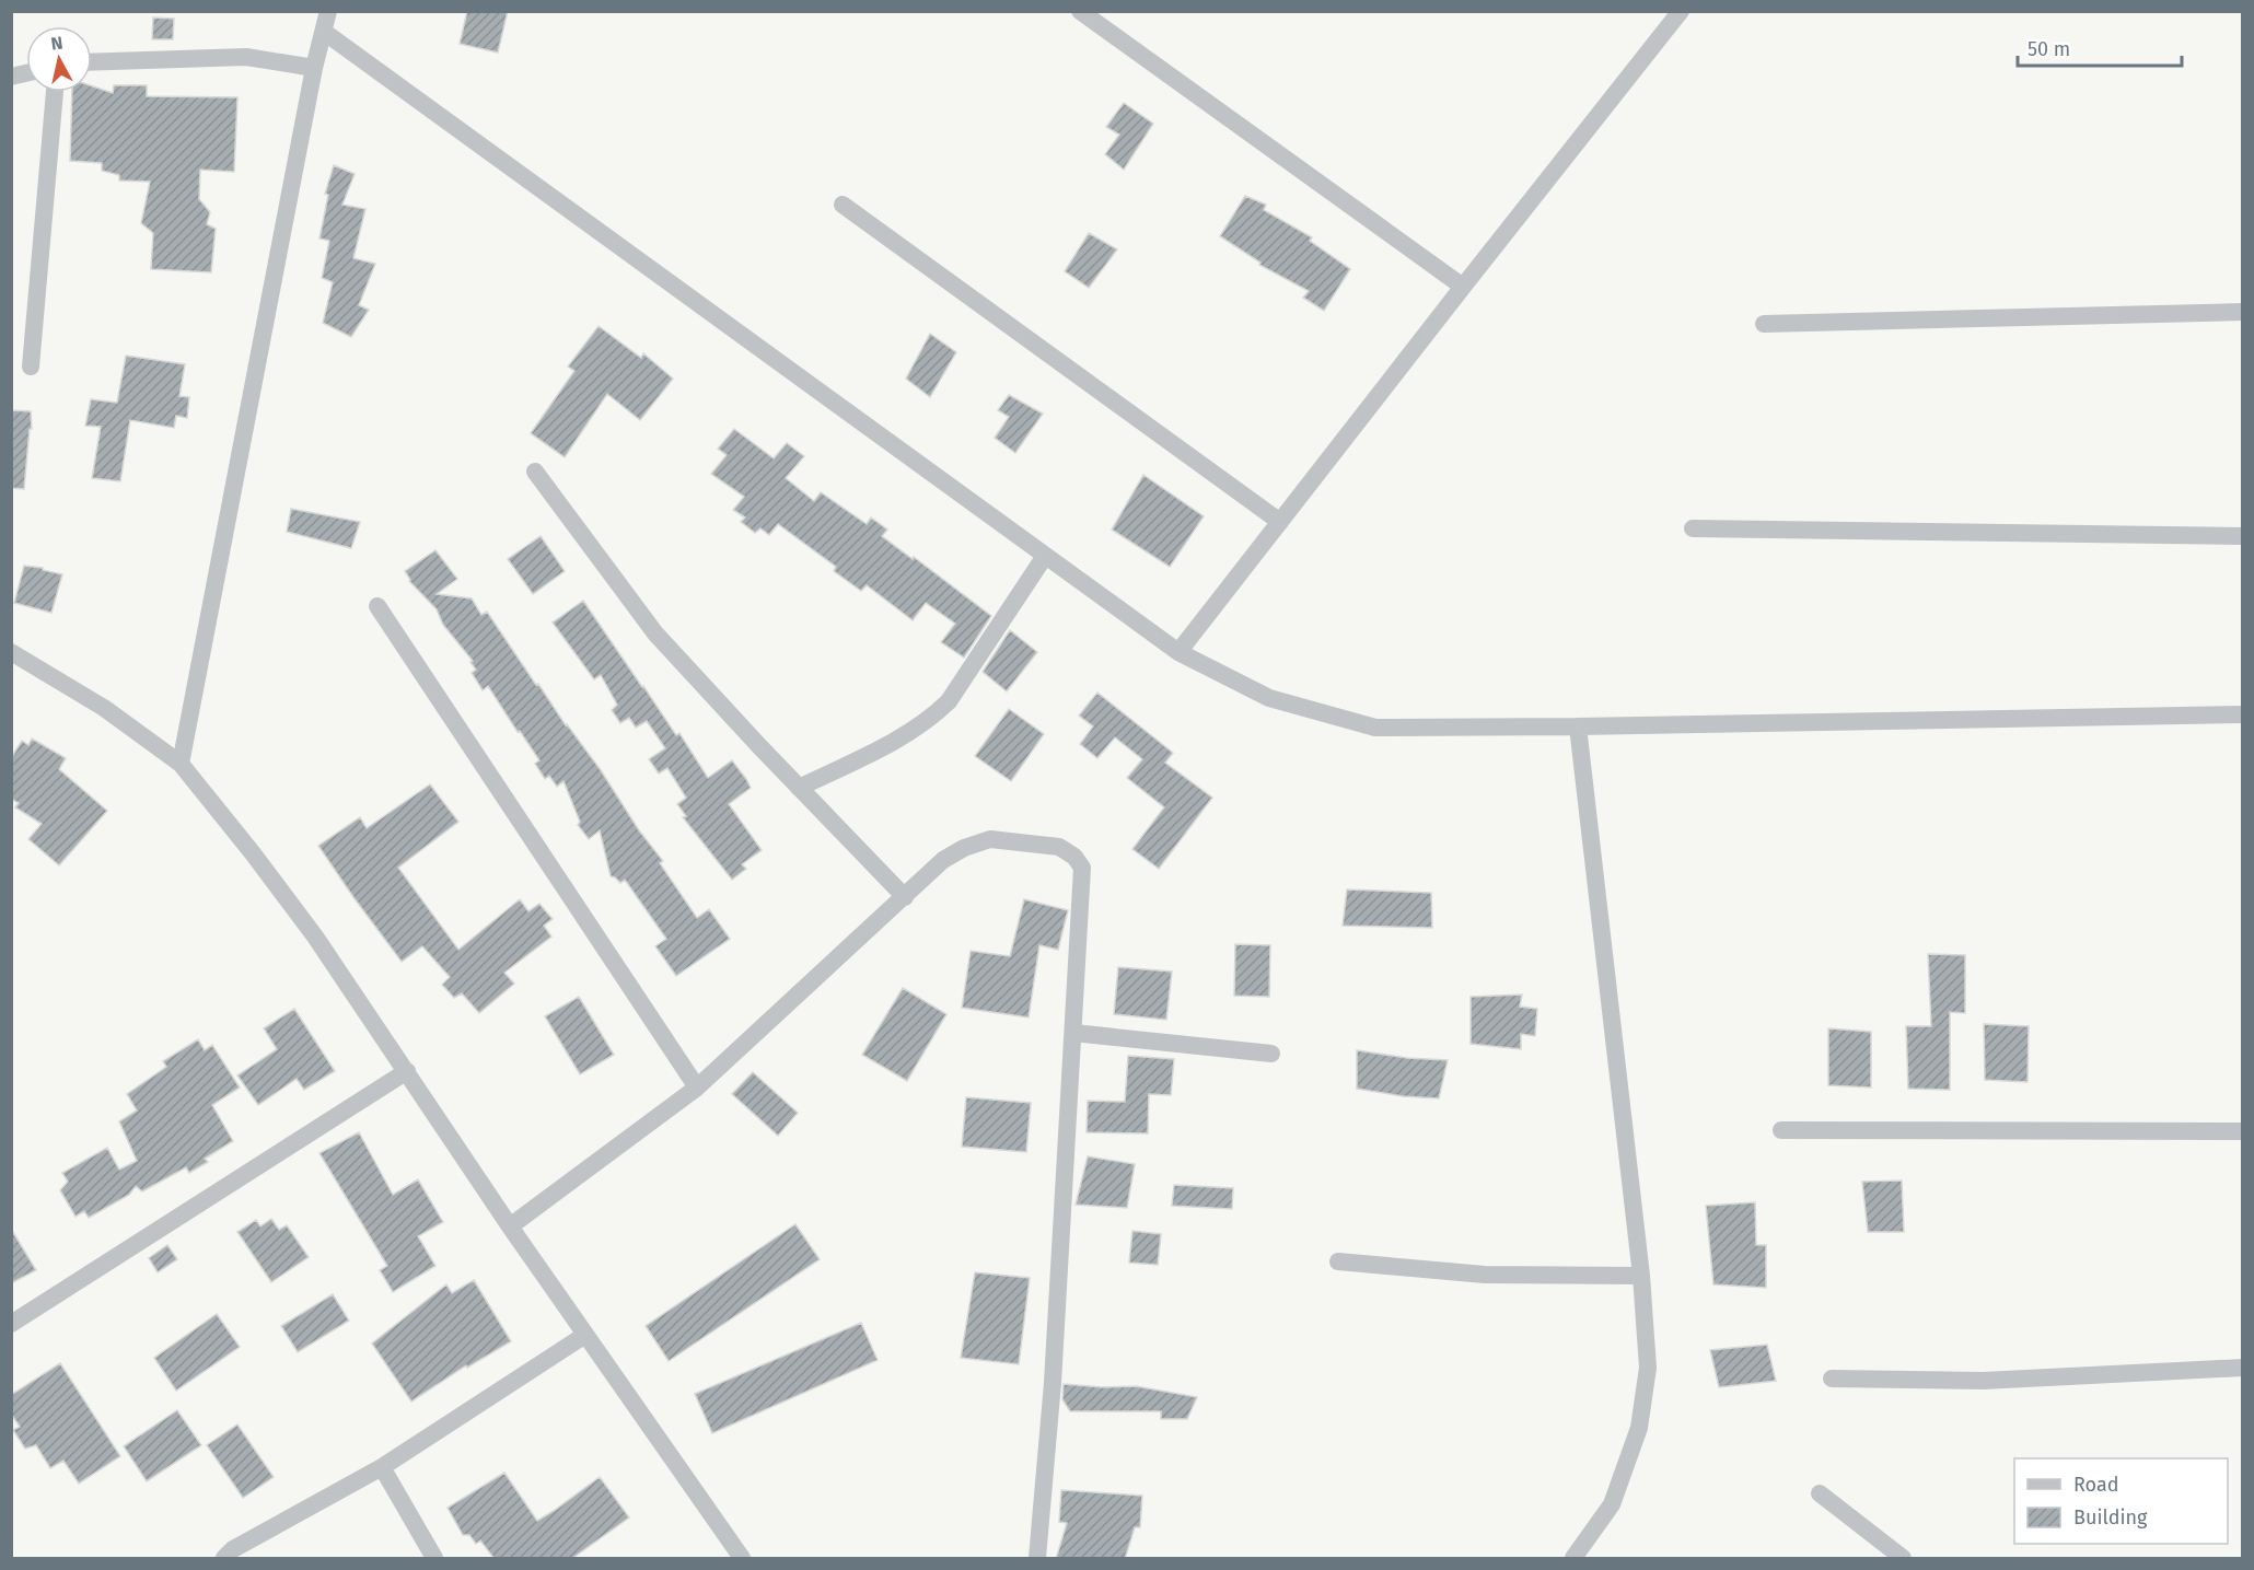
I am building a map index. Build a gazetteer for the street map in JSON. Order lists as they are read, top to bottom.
{
  "legend": ["Road", "Building"],
  "scale_bar": "50 m",
  "north": "top"
}
